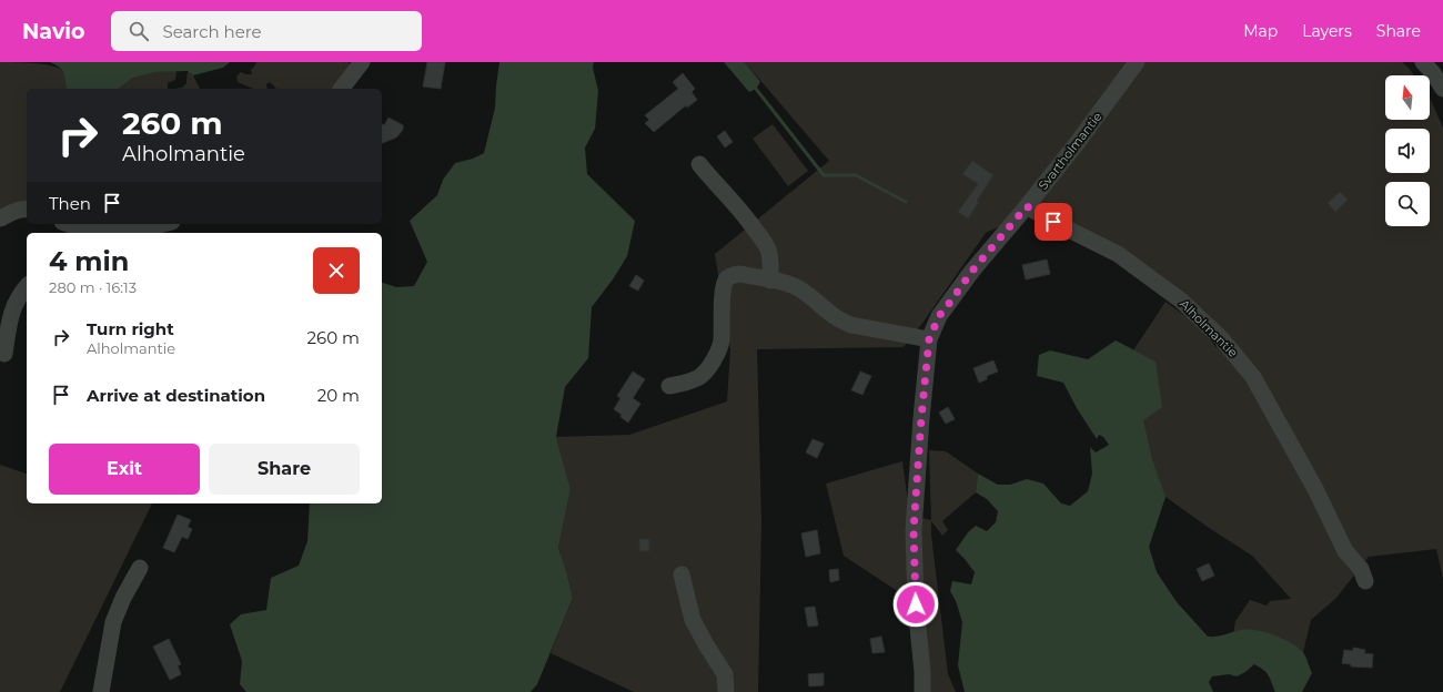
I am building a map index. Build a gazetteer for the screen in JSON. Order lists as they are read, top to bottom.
{
  "streets": {
    "street": ["Svartholmantie", "Alholmantie"]
  },
  "crossings": [
    ["Svartholmantie", "Alholmantie"]
  ],
  "north": "top",
  "page": {
    "header": "Navio",
    "search": "Search here",
    "nav": ["Map", "Layers", "Share"],
    "turn": ["260 m", "Alholmantie"],
    "then": "Then",
    "heading": ["4 min", "280 m · 16:13"],
    "list": [
      {
        "name": "Turn right",
        "note": "Alholmantie",
        "value": "260 m"
      },
      {
        "name": "Arrive at destination",
        "value": "20 m"
      }
    ],
    "buttons": ["Exit", "Share"]
  }
}
